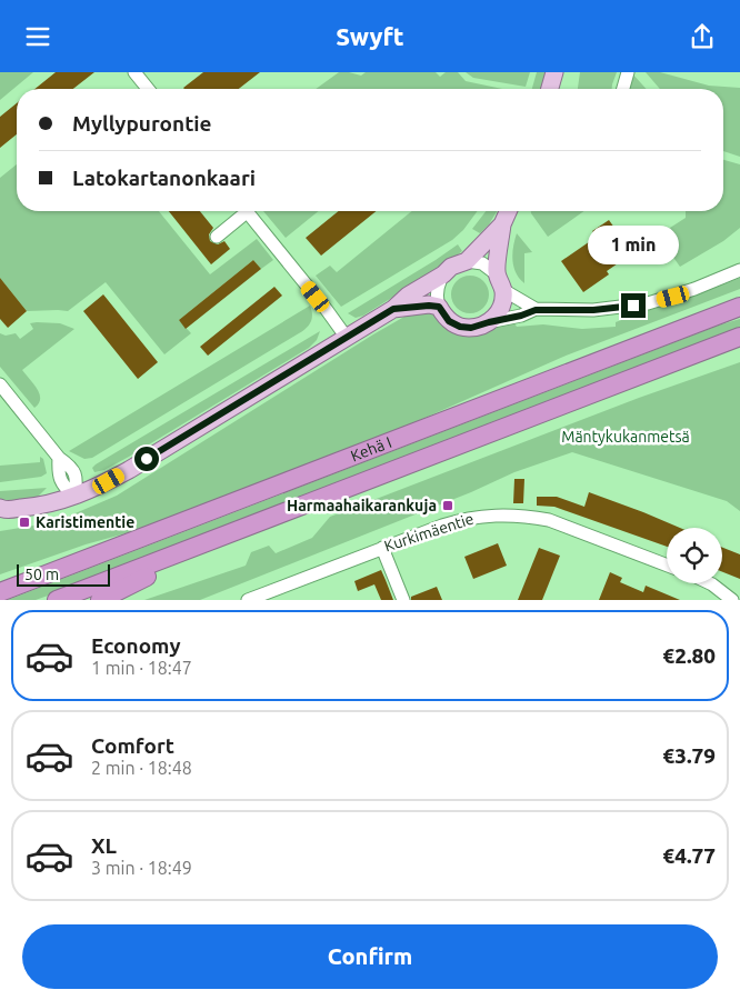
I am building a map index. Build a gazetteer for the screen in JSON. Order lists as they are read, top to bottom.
{
  "streets": {
    "highway": ["Kehä I"],
    "street": ["Kurkimäentie"]
  },
  "parks": ["Mäntykukanmetsä"],
  "places": {
    "transit": ["Harmaahaikarankuja", "Karistimentie"]
  },
  "scale_bar": "50 m",
  "page": {
    "header": "Swyft",
    "banner": ["Myllypurontie", "Latokartanonkaari"],
    "bubble": "1 min",
    "scale": "50 m",
    "list": [
      {
        "name": "Economy",
        "note": "1 min · 18:47",
        "value": "€2.80"
      },
      {
        "name": "Comfort",
        "note": "2 min · 18:48",
        "value": "€3.79"
      },
      {
        "name": "XL",
        "note": "3 min · 18:49",
        "value": "€4.77"
      }
    ],
    "buttons": "Confirm"
  }
}
